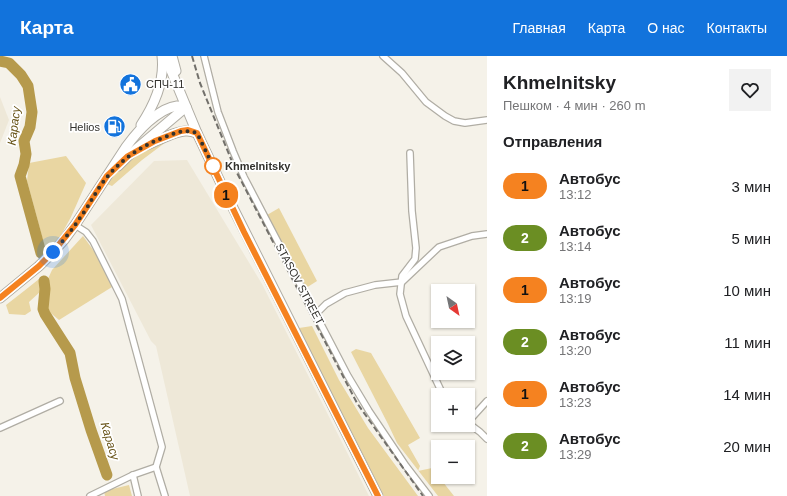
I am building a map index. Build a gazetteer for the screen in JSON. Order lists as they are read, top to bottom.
{
  "streets": {
    "street": ["STASOV STREET"]
  },
  "water": ["Карасу"],
  "places": {
    "public building": ["СПЧ-11"],
    "fuel station": ["Helios"],
    "other": ["Khmelnitsky"]
  },
  "lines": ["bus line 1"],
  "north": "bottom right",
  "page": {
    "header": "Карта",
    "nav": [
      "Главная",
      "Карта",
      "О нас",
      "Контакты"
    ],
    "on_map": "1",
    "heading": [
      ["Khmelnitsky", "Пешком · 4 мин · 260 m"],
      "Отправления"
    ],
    "list": [
      {
        "mark": "1",
        "name": "Автобус",
        "note": "13:12",
        "value": "3 мин"
      },
      {
        "mark": "2",
        "name": "Автобус",
        "note": "13:14",
        "value": "5 мин"
      },
      {
        "mark": "1",
        "name": "Автобус",
        "note": "13:19",
        "value": "10 мин"
      },
      {
        "mark": "2",
        "name": "Автобус",
        "note": "13:20",
        "value": "11 мин"
      },
      {
        "mark": "1",
        "name": "Автобус",
        "note": "13:23",
        "value": "14 мин"
      },
      {
        "mark": "2",
        "name": "Автобус",
        "note": "13:29",
        "value": "20 мин"
      }
    ],
    "map_buttons": ["+", "−"]
  }
}
